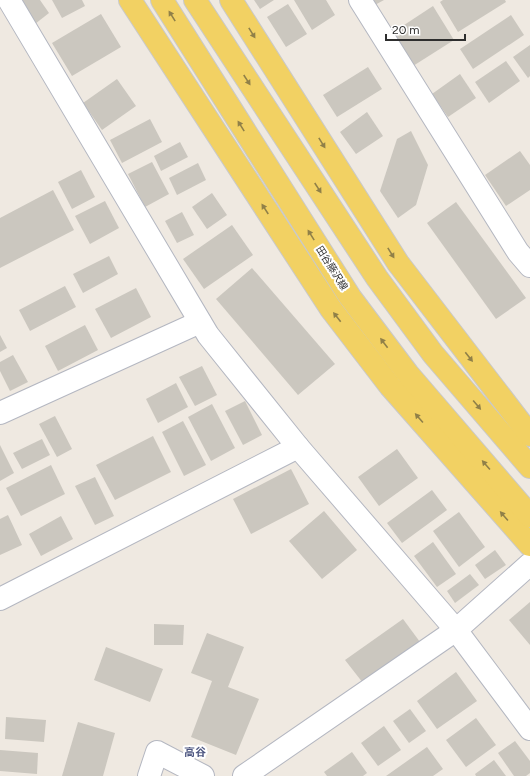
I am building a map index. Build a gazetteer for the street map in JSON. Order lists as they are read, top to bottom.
{
  "streets": {
    "main road": ["田谷藤沢線"]
  },
  "districts": ["高谷"],
  "scale_bar": "20 m"
}
